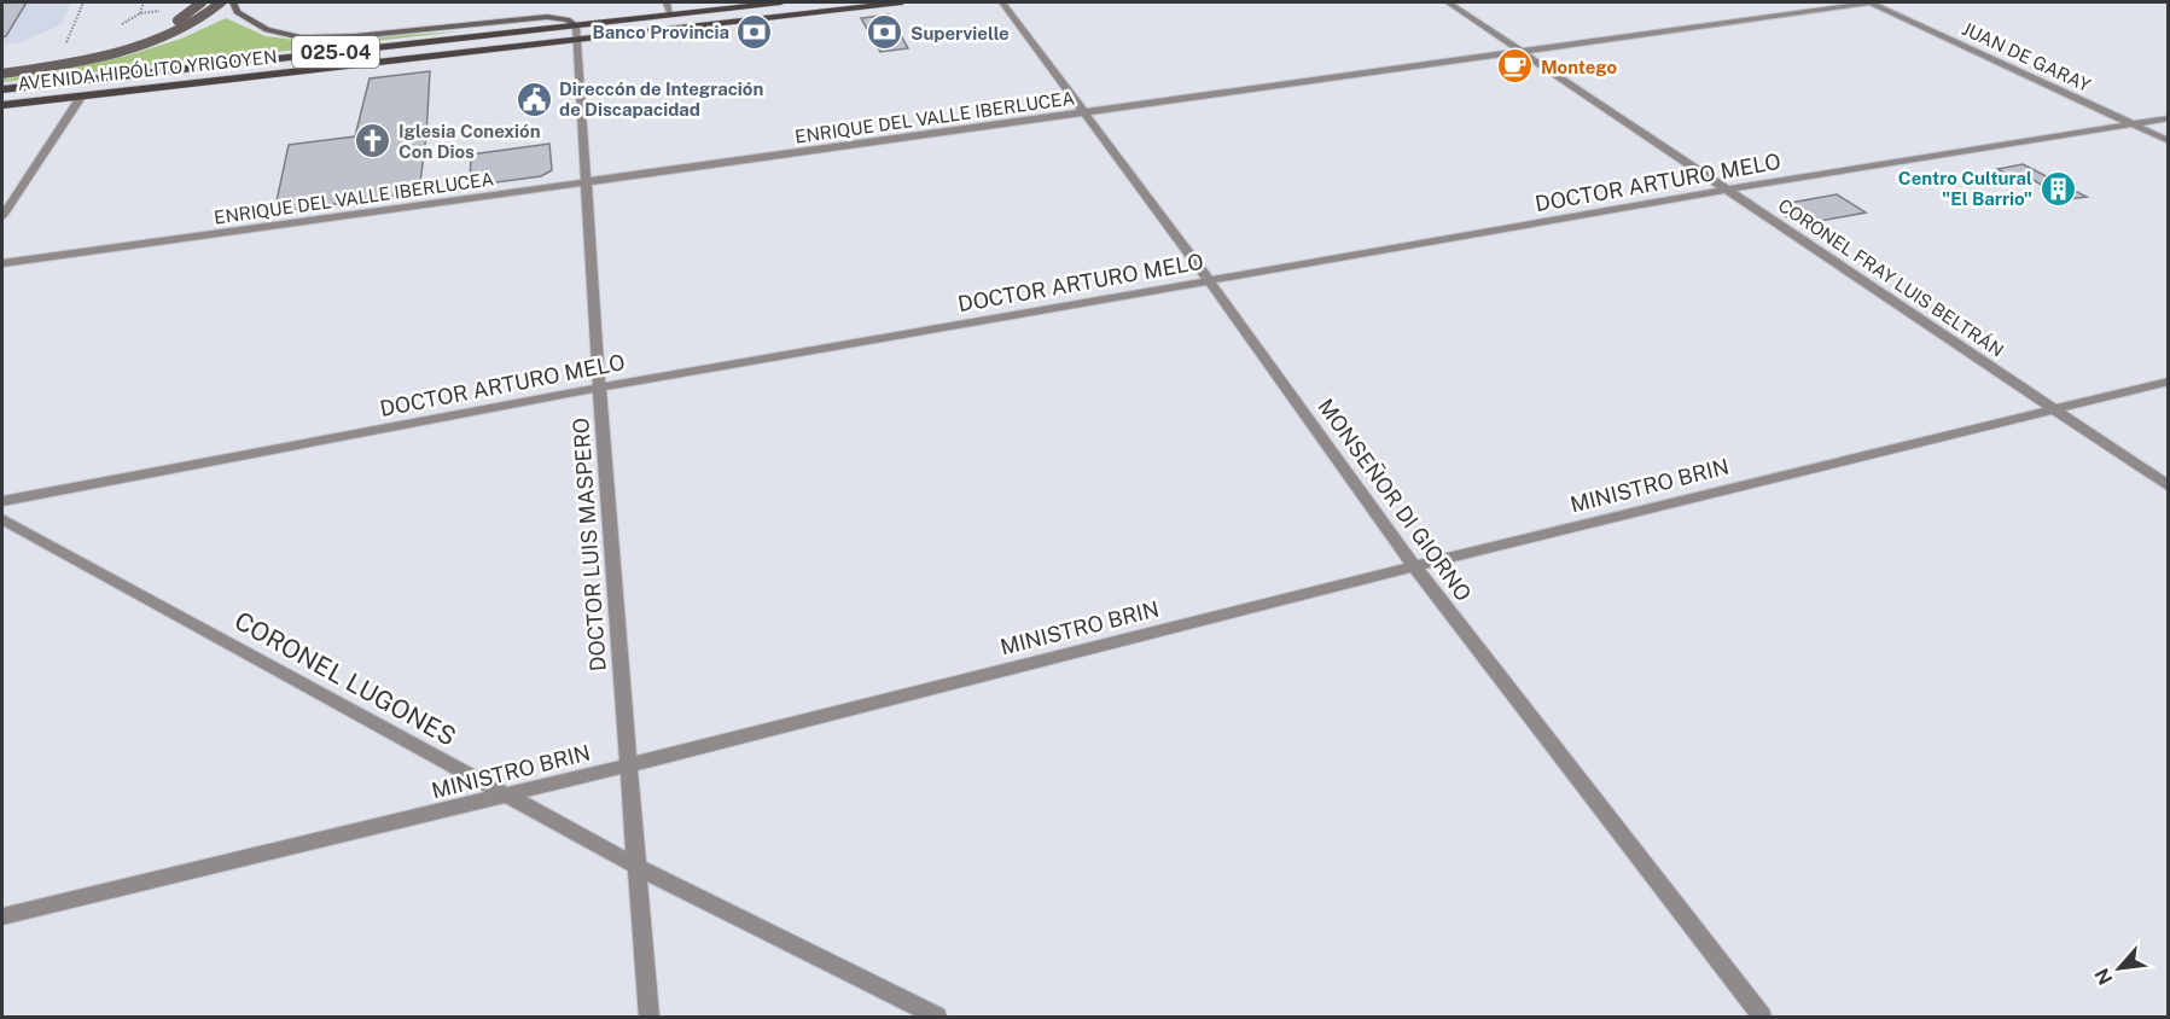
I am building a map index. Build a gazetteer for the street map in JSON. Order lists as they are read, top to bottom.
{
  "streets": {
    "main road": ["025-04", "AVENIDA HIPÓLITO YRIGOYEN"],
    "street": [
      "JUAN DE GARAY",
      "ENRIQUE DEL VALLE IBERLUCEA",
      "DOCTOR ARTURO MELO",
      "CORONEL FRAY LUIS BELTRÁN",
      "MINISTRO BRIN",
      "MONSEÑOR DI GIORNO",
      "DOCTOR LUIS MASPERO",
      "CORONEL LUGONES"
    ]
  },
  "crossings": [
    ["JUAN DE GARAY", "ENRIQUE DEL VALLE IBERLUCEA"],
    ["JUAN DE GARAY", "DOCTOR ARTURO MELO"],
    ["AVENIDA HIPÓLITO YRIGOYEN", "DOCTOR LUIS MASPERO"],
    ["ENRIQUE DEL VALLE IBERLUCEA", "CORONEL FRAY LUIS BELTRÁN"],
    ["ENRIQUE DEL VALLE IBERLUCEA", "MONSEÑOR DI GIORNO"],
    ["ENRIQUE DEL VALLE IBERLUCEA", "DOCTOR LUIS MASPERO"],
    ["DOCTOR ARTURO MELO", "CORONEL FRAY LUIS BELTRÁN"],
    ["DOCTOR ARTURO MELO", "MONSEÑOR DI GIORNO"],
    ["DOCTOR ARTURO MELO", "DOCTOR LUIS MASPERO"],
    ["CORONEL FRAY LUIS BELTRÁN", "MINISTRO BRIN"],
    ["MINISTRO BRIN", "MONSEÑOR DI GIORNO"],
    ["MINISTRO BRIN", "DOCTOR LUIS MASPERO"],
    ["MINISTRO BRIN", "CORONEL LUGONES"],
    ["DOCTOR LUIS MASPERO", "CORONEL LUGONES"]
  ],
  "places": {
    "bank": ["Banco Provincia", "Supervielle"],
    "cafe": ["Montego"],
    "public building": ["Direccón de Integración de Discapacidad"],
    "church": ["Iglesia Conexión Con Dios"],
    "building": ["Centro Cultural \"El Barrio\""]
  },
  "north": "bottom left"
}
